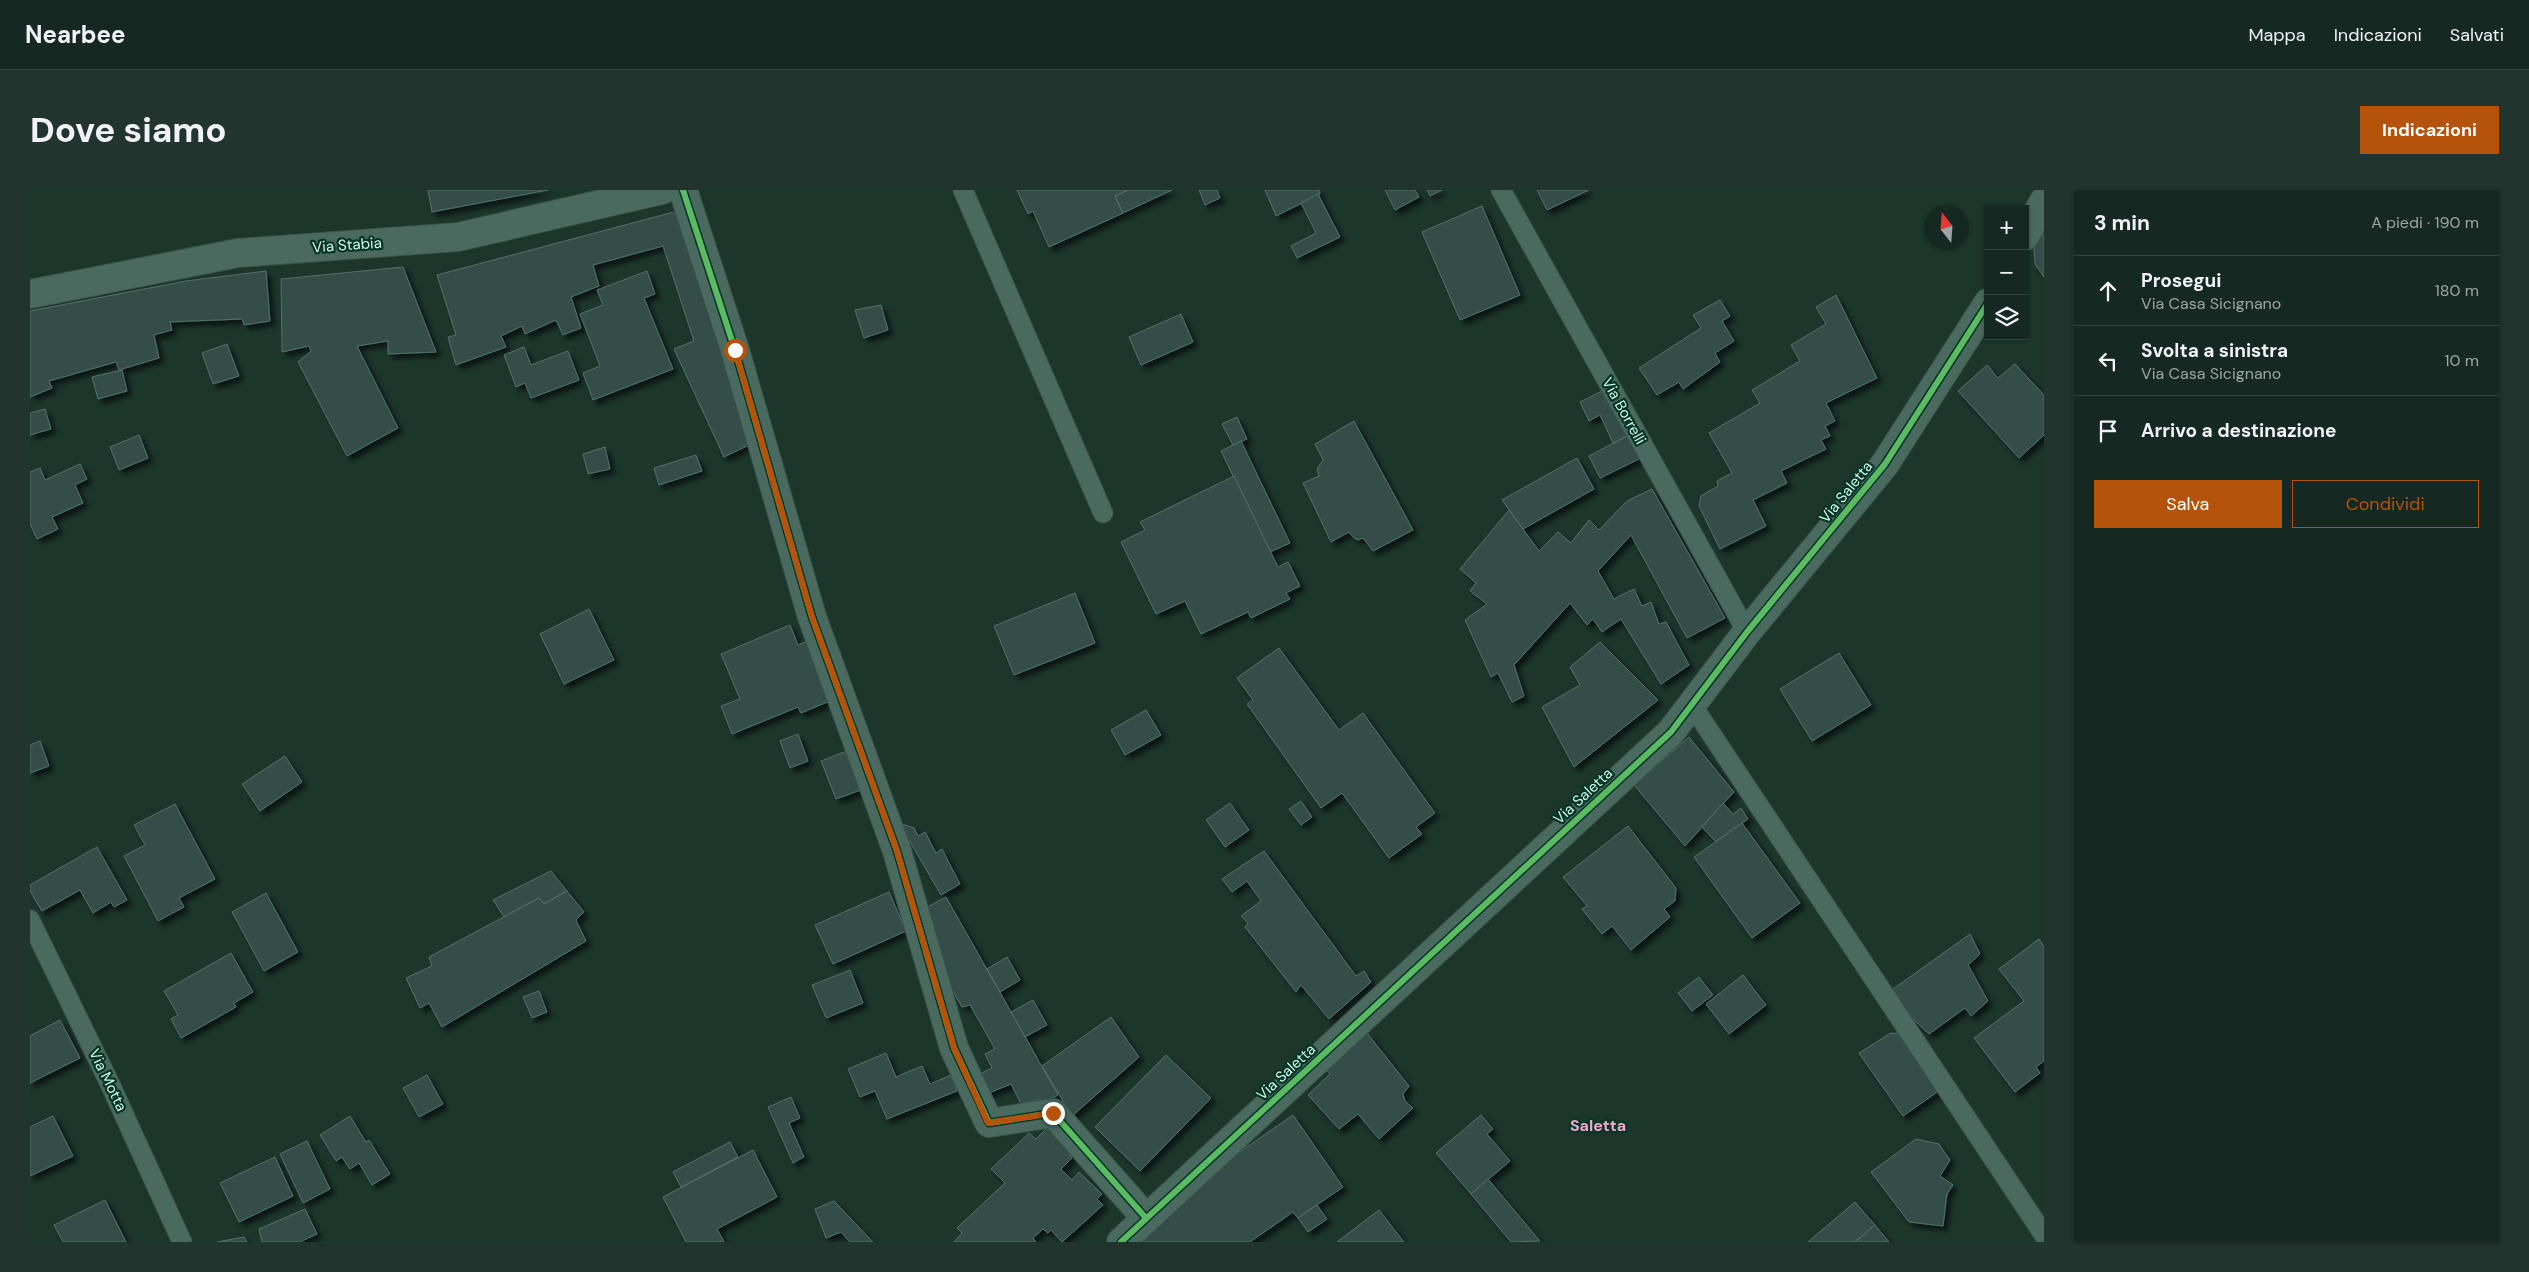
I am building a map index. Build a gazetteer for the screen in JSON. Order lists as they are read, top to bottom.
{
  "streets": {
    "street": ["Via Stabia", "Via Saletta"],
    "lane": ["Via Borrelli", "Via Motta"]
  },
  "crossings": [
    ["Via Borrelli", "Via Saletta"]
  ],
  "districts": ["Saletta"],
  "north": "top",
  "page": {
    "header": "Nearbee",
    "nav": ["Mappa", "Indicazioni", "Salvati"],
    "buttons": [
      "Indicazioni",
      ["Salva", "Condividi"]
    ],
    "title": "Dove siamo",
    "heading": ["3 min", "A piedi · 190 m"],
    "map_buttons": ["+", "−"],
    "list": [
      ["Prosegui", "Via Casa Sicignano", "180 m"],
      ["Svolta a sinistra", "Via Casa Sicignano", "10 m"],
      "Arrivo a destinazione"
    ]
  }
}
